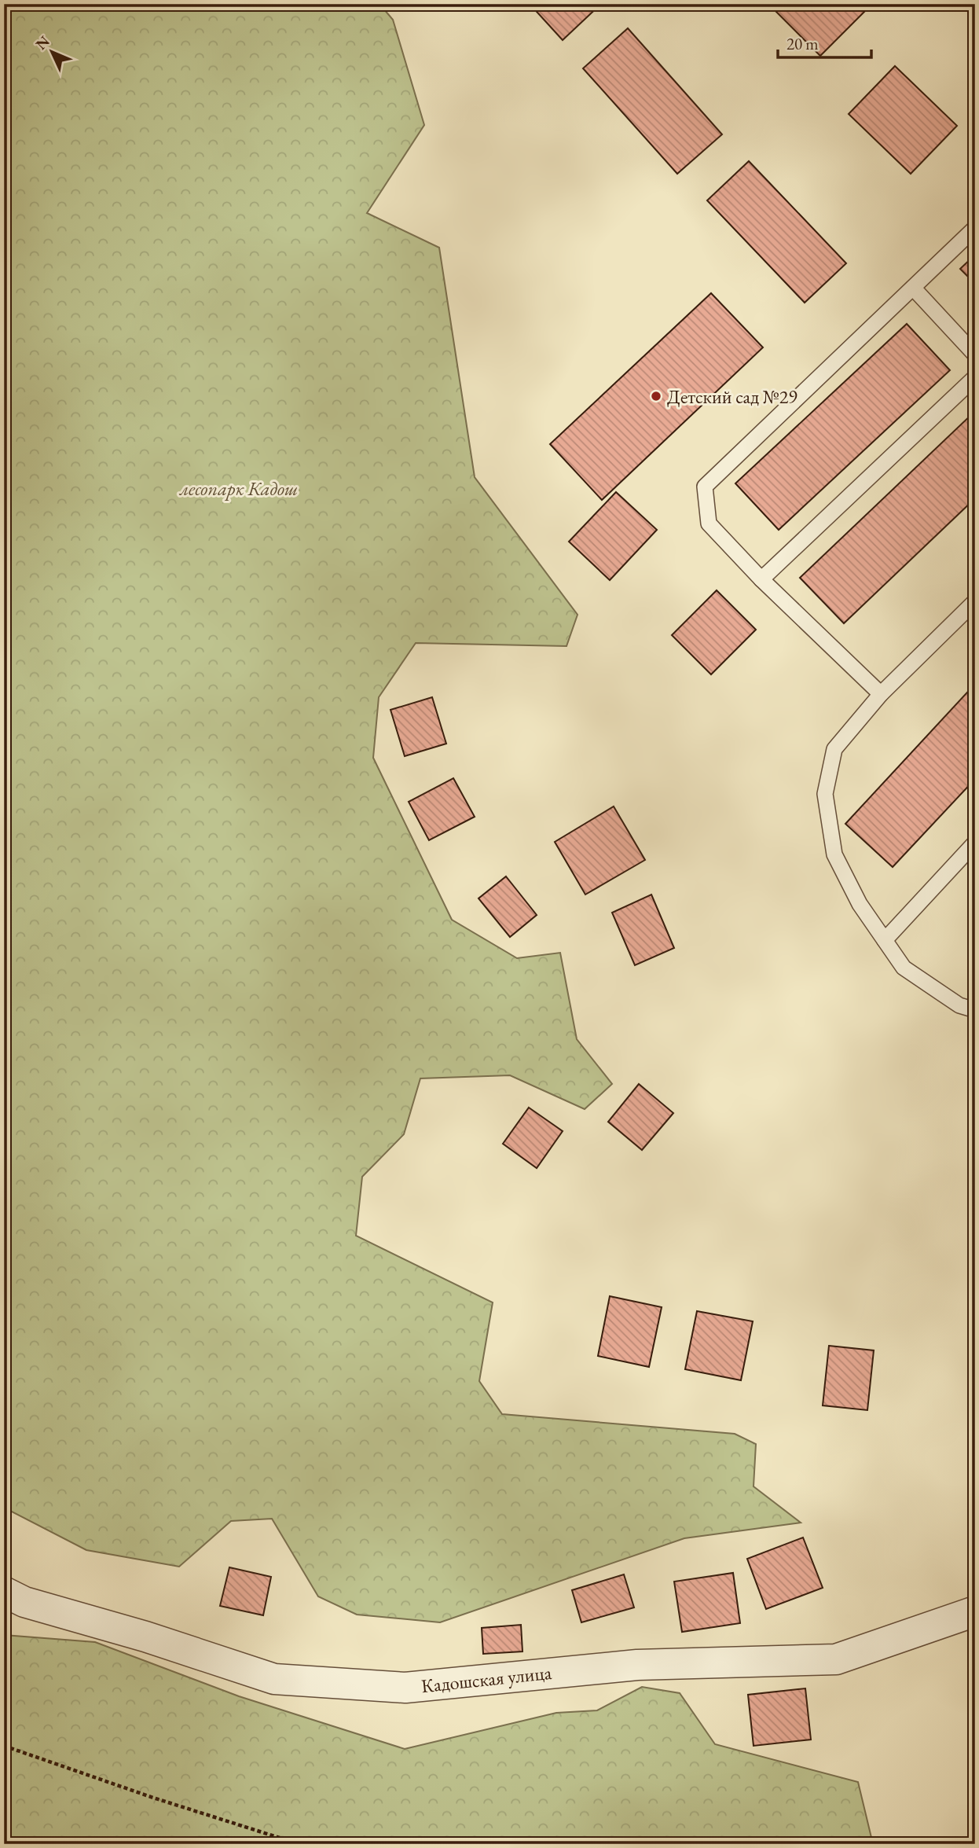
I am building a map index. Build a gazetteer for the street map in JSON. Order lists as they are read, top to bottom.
{
  "streets": {
    "street": ["Кадошская улица"]
  },
  "parks": ["лесопарк Кадош"],
  "places": ["Детский сад №29"],
  "scale_bar": "20 m",
  "north": "top left"
}
